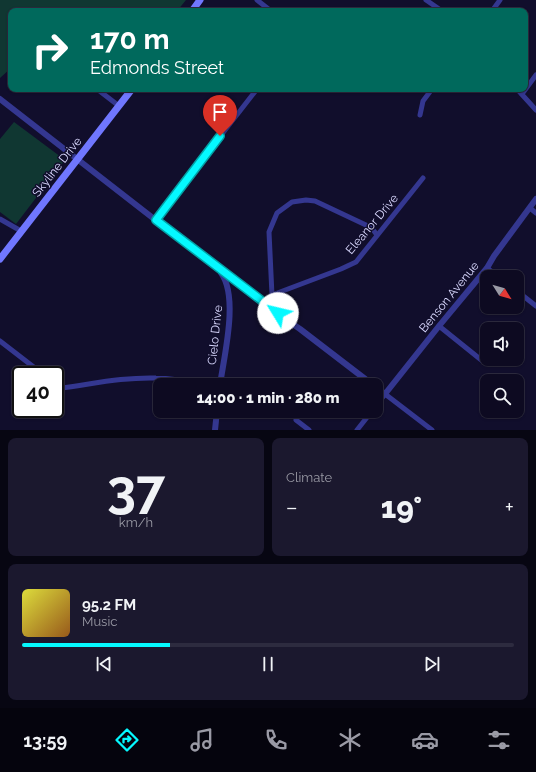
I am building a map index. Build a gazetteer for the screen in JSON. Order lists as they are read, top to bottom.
{
  "streets": {
    "main road": ["Skyline Drive"],
    "street": ["Eleanor Drive", "Benson Avenue", "Cielo Drive"]
  },
  "north": "bottom right",
  "page": {
    "turn": ["170 m", "Edmonds Street"],
    "limit": "40",
    "trip": "14:00 · 1 min · 280 m",
    "tile": [
      ["37", "km/h"],
      "Climate"
    ],
    "heat": ["−", "19°", "+"],
    "song": ["95.2 FM", "Music"],
    "tabs": "13:59"
  }
}
